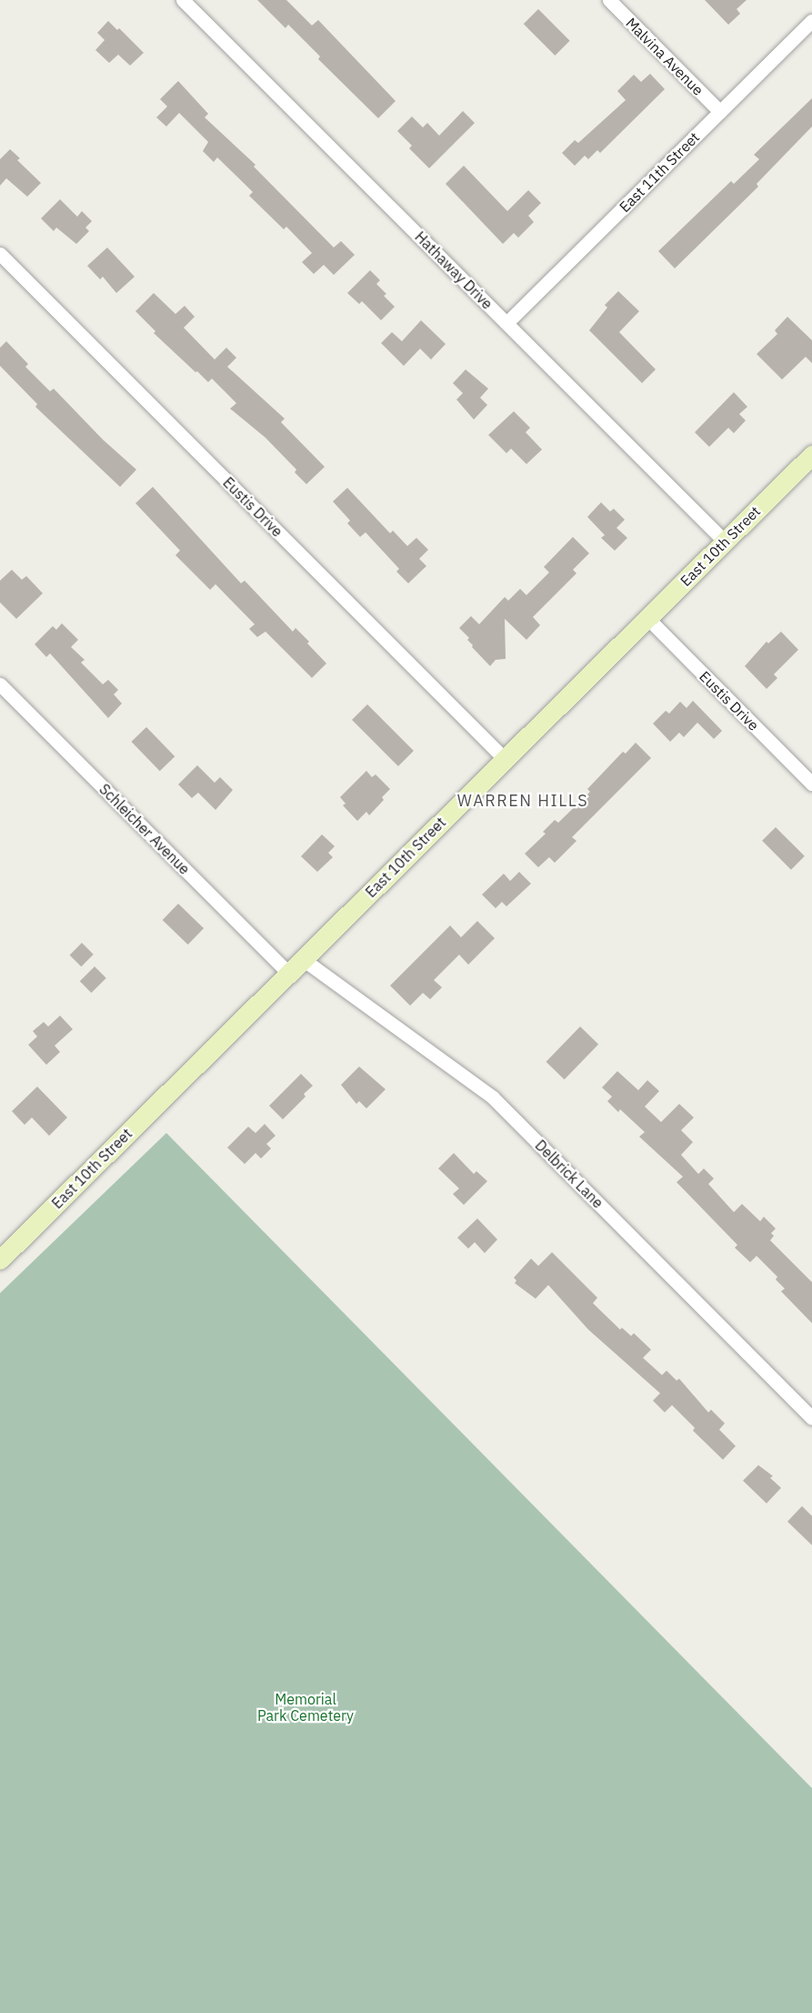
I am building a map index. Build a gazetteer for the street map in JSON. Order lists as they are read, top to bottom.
{
  "streets": {
    "main road": ["East 10th Street"],
    "street": [
      "Malvina Avenue",
      "East 11th Street",
      "Hathaway Drive",
      "Eustis Drive",
      "Schleicher Avenue",
      "Delbrick Lane"
    ]
  },
  "crossings": [
    ["Malvina Avenue", "East 11th Street"],
    ["East 11th Street", "Hathaway Drive"],
    ["Hathaway Drive", "East 10th Street"],
    ["Eustis Drive", "East 10th Street"],
    ["East 10th Street", "Schleicher Avenue"],
    ["East 10th Street", "Delbrick Lane"]
  ],
  "districts": ["WARREN HILLS"],
  "parks": ["Memorial Park Cemetery"]
}
